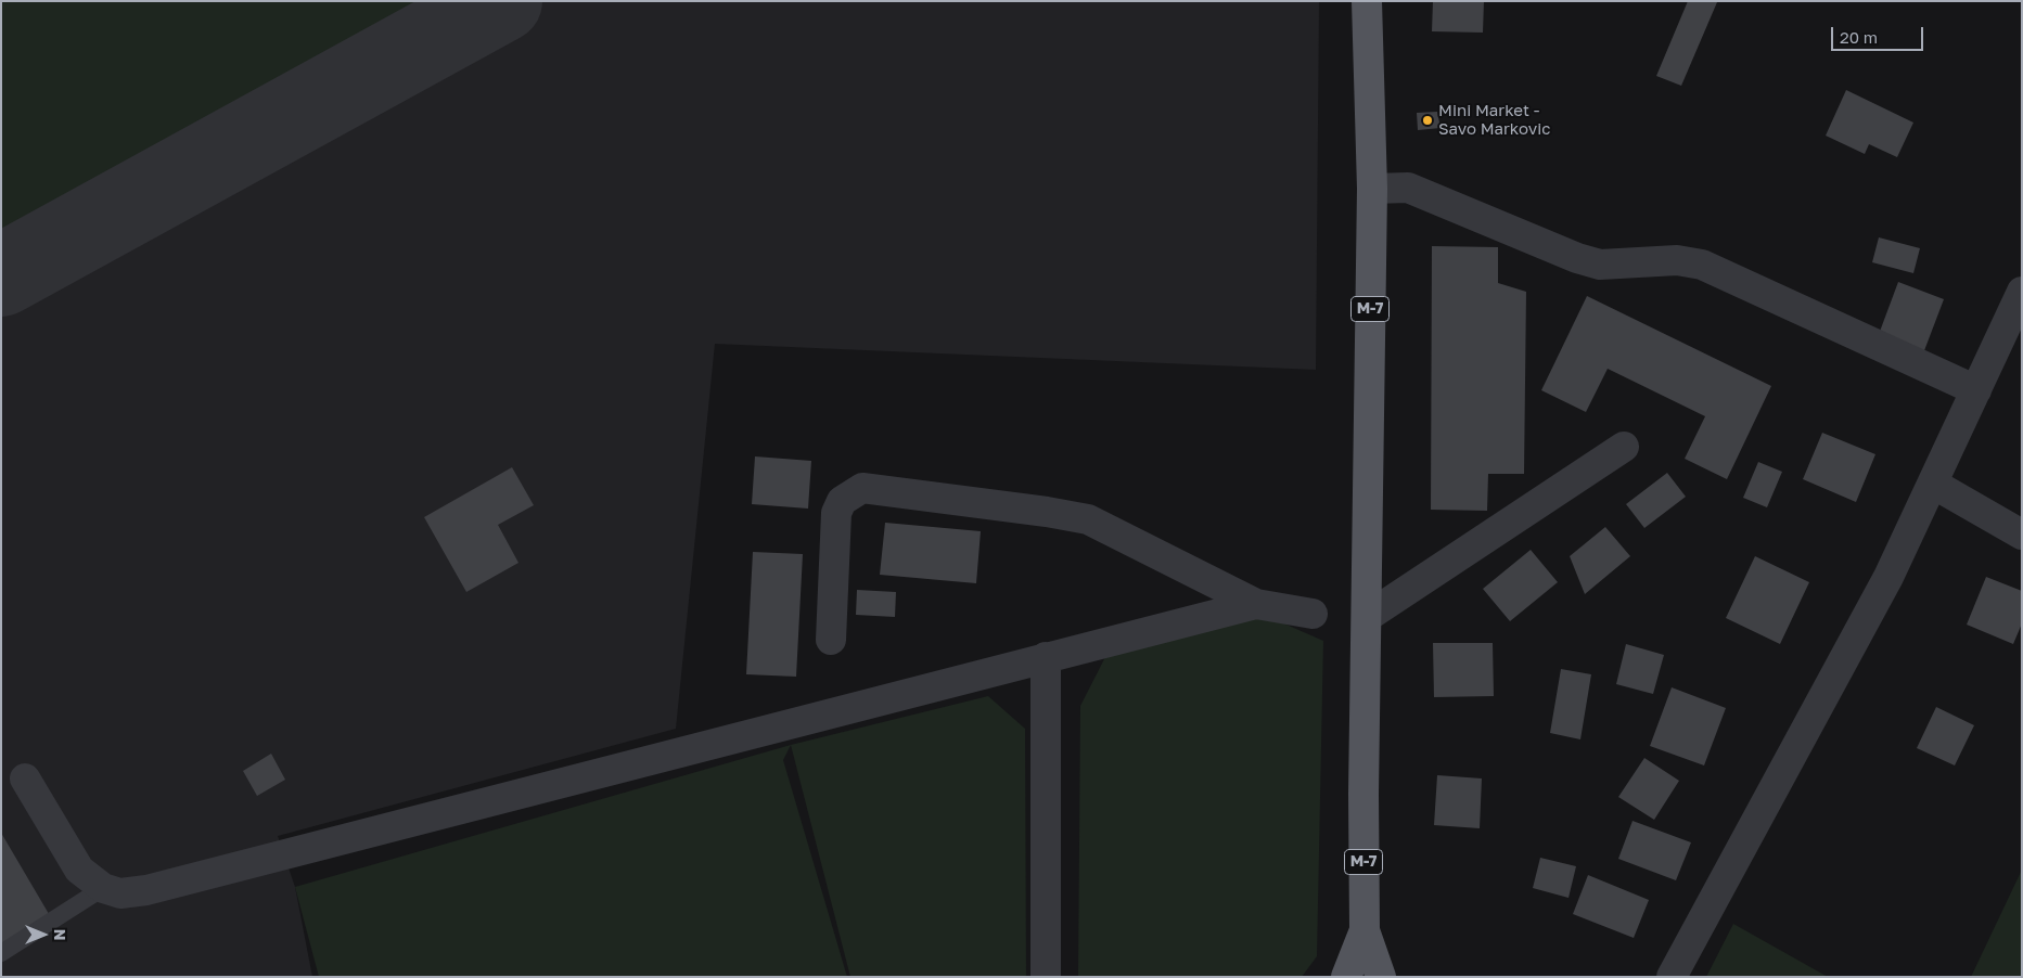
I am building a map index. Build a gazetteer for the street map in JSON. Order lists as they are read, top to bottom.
{
  "streets": {
    "main road": ["M-7"]
  },
  "places": ["Mini Market - Savo Markovic"],
  "scale_bar": "20 m",
  "north": "right"
}
